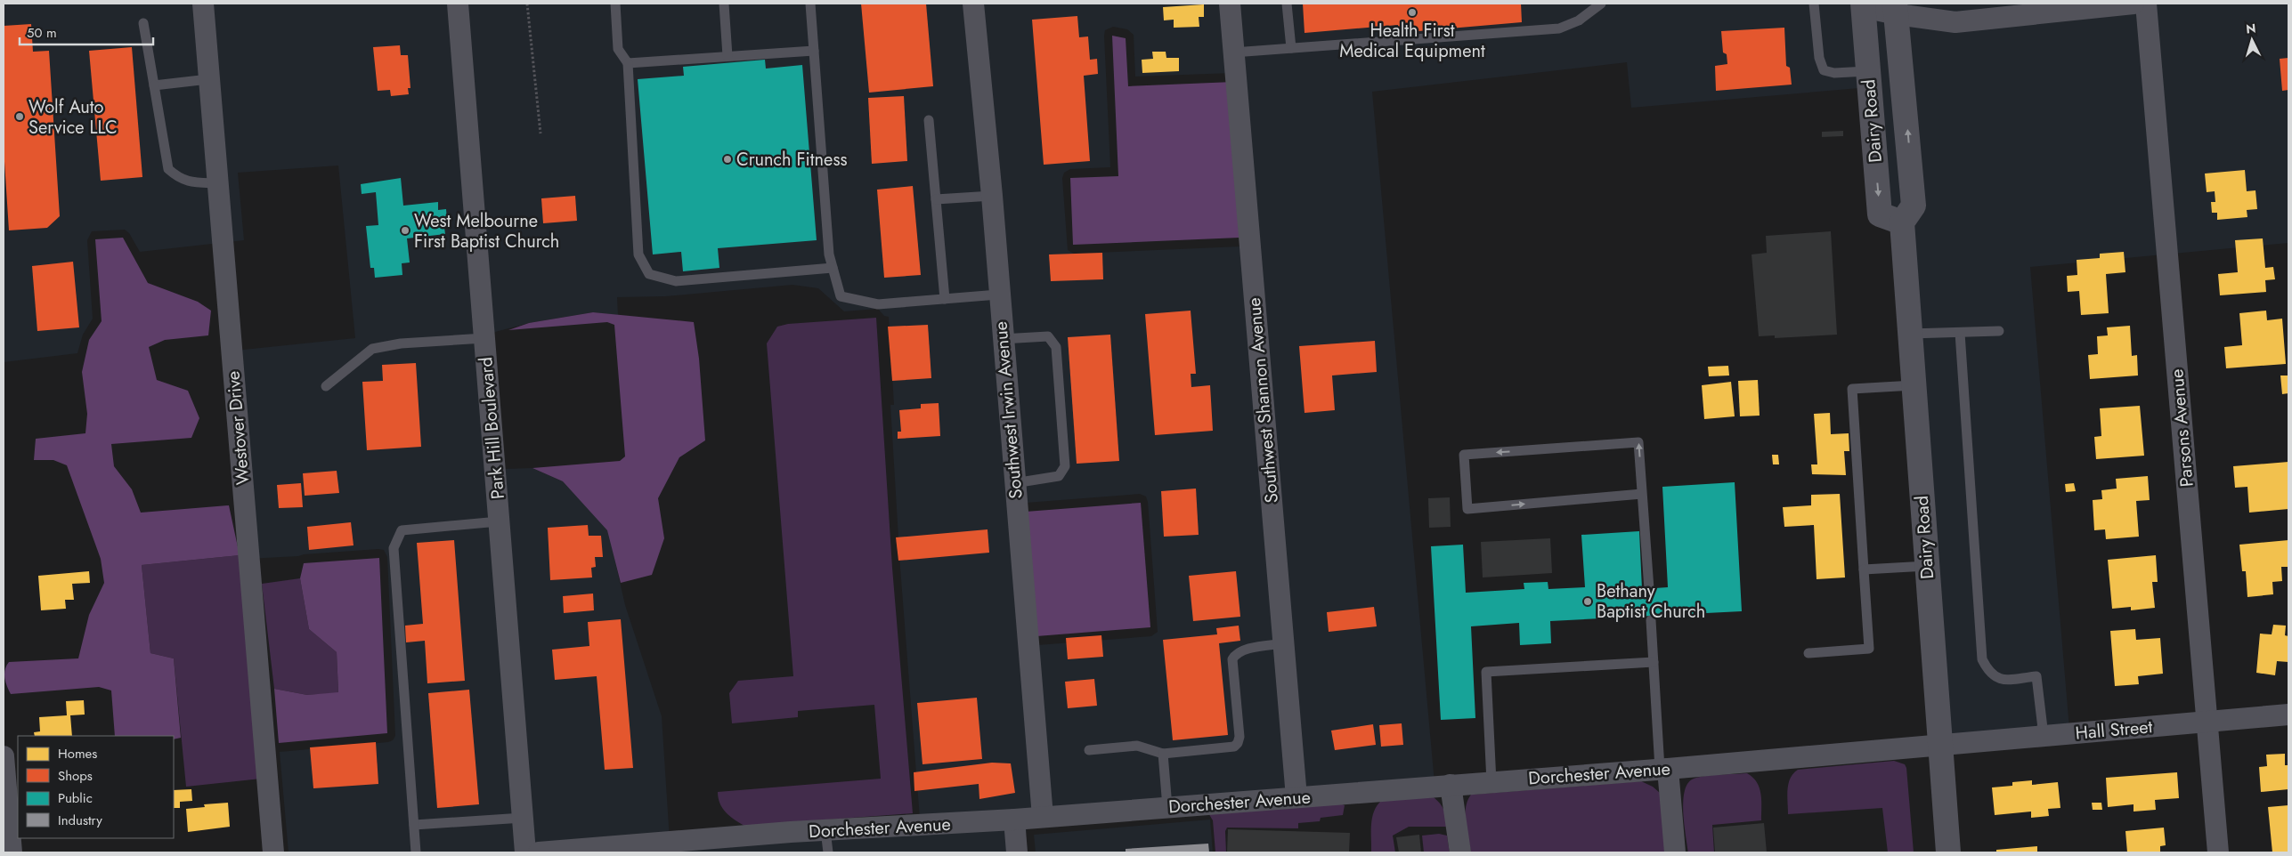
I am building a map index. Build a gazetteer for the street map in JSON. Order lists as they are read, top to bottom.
{
  "streets": {
    "street": [
      "Dairy Road",
      "Southwest Shannon Avenue",
      "Southwest Irwin Avenue",
      "Westover Drive",
      "Park Hill Boulevard",
      "Parsons Avenue",
      "Hall Street",
      "Dorchester Avenue"
    ]
  },
  "crossings": [
    ["Dairy Road", "Hall Street"],
    ["Dairy Road", "Dorchester Avenue"],
    ["Southwest Shannon Avenue", "Dorchester Avenue"],
    ["Southwest Irwin Avenue", "Dorchester Avenue"],
    ["Parsons Avenue", "Hall Street"],
    ["Hall Street", "Dorchester Avenue"]
  ],
  "places": [
    "Health First Medical Equipment",
    "Wolf Auto Service LLC",
    "Crunch Fitness",
    "West Melbourne First Baptist Church",
    "Bethany Baptist Church"
  ],
  "legend": [
    "Homes",
    "Shops",
    "Public",
    "Industry"
  ],
  "scale_bar": "50 m",
  "north": "top"
}
